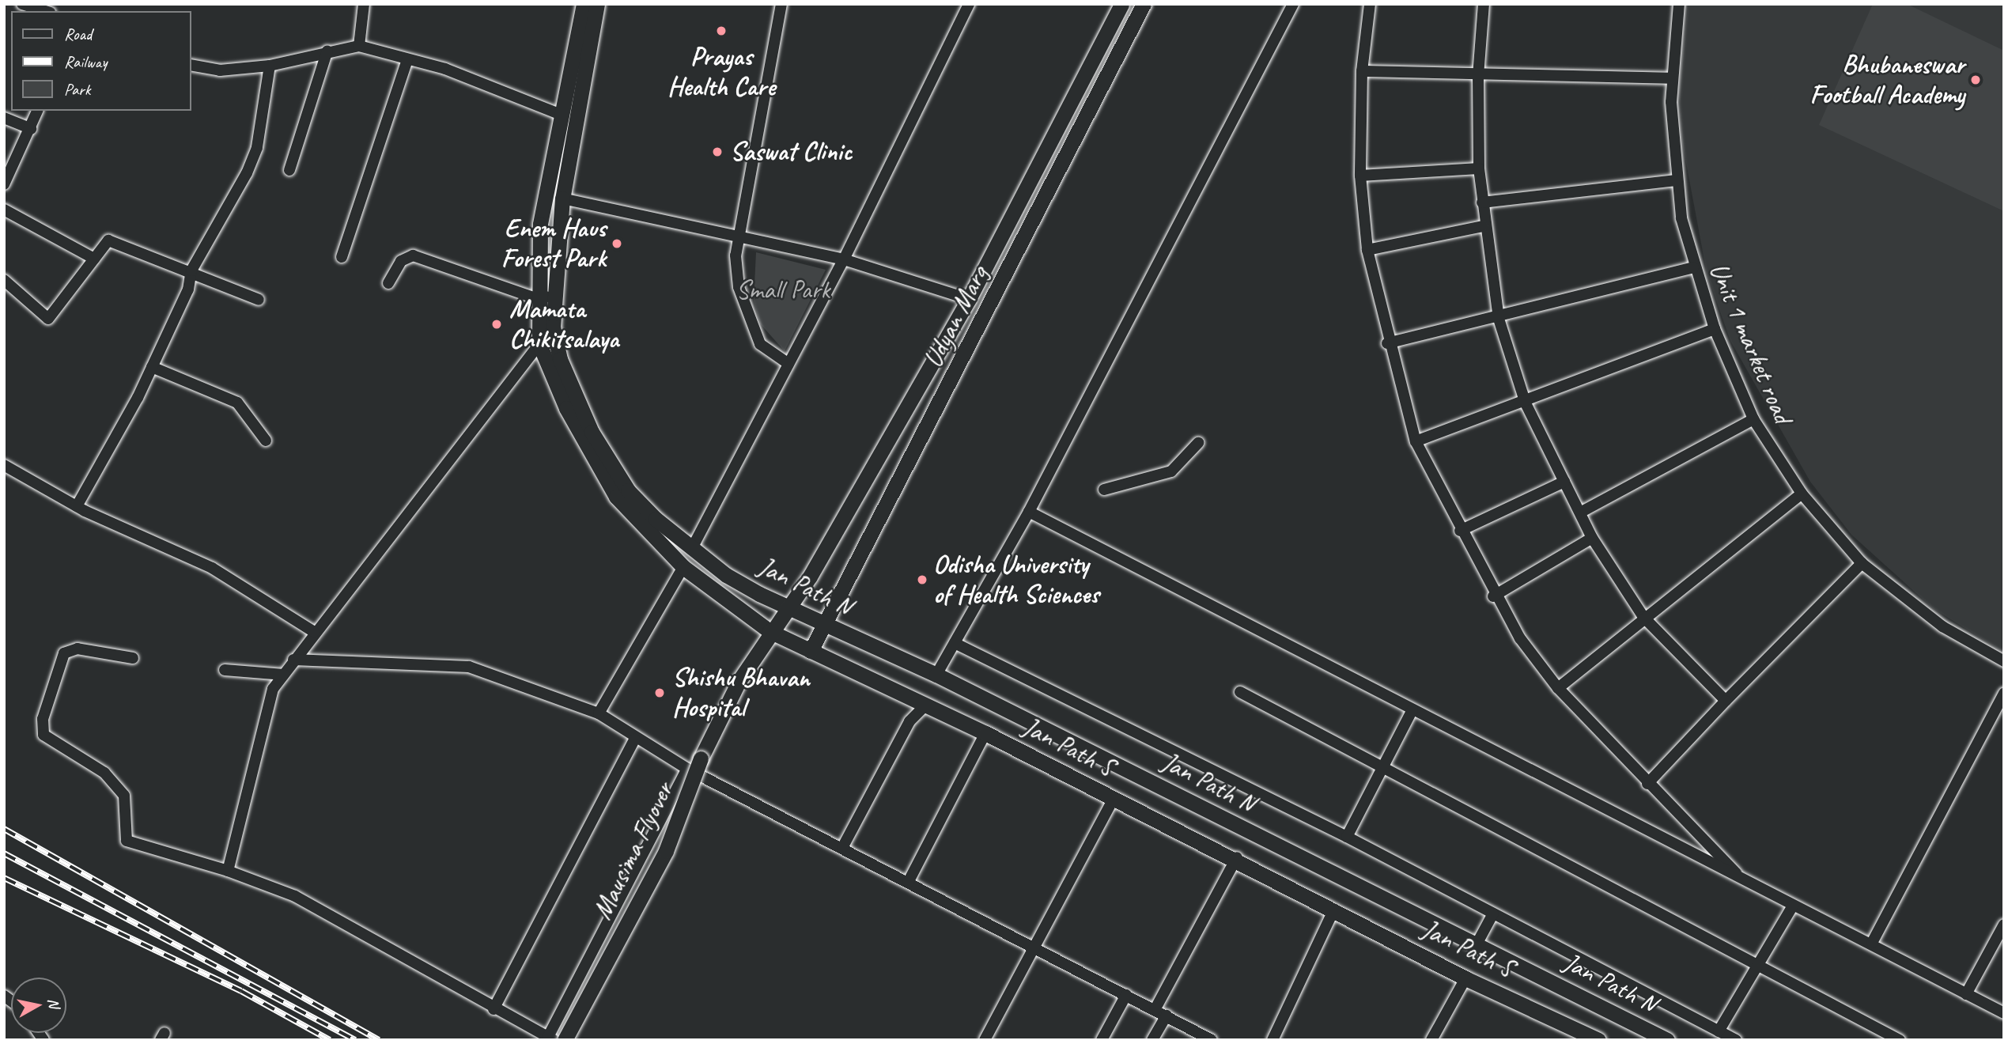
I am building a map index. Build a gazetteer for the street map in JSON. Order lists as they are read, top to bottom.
{
  "streets": {
    "street": [
      "Udyan Marg",
      "Unit 1 market road",
      "Jan Path N",
      "Jan Path S",
      "Mausima Flyover"
    ]
  },
  "crossings": [
    ["Udyan Marg", "Jan Path N"],
    ["Udyan Marg", "Jan Path S"],
    ["Udyan Marg", "Mausima Flyover"],
    ["Jan Path S", "Mausima Flyover"]
  ],
  "parks": ["Small Park"],
  "places": [
    "Prayas Health Care",
    "Bhubaneswar Football Academy",
    "Saswat Clinic",
    "Enem Haus Forest Park",
    "Mamata Chikitsalaya",
    "Odisha University of Health Sciences",
    "Shishu Bhavan Hospital"
  ],
  "legend": ["Road", "Railway", "Park"],
  "north": "right"
}
